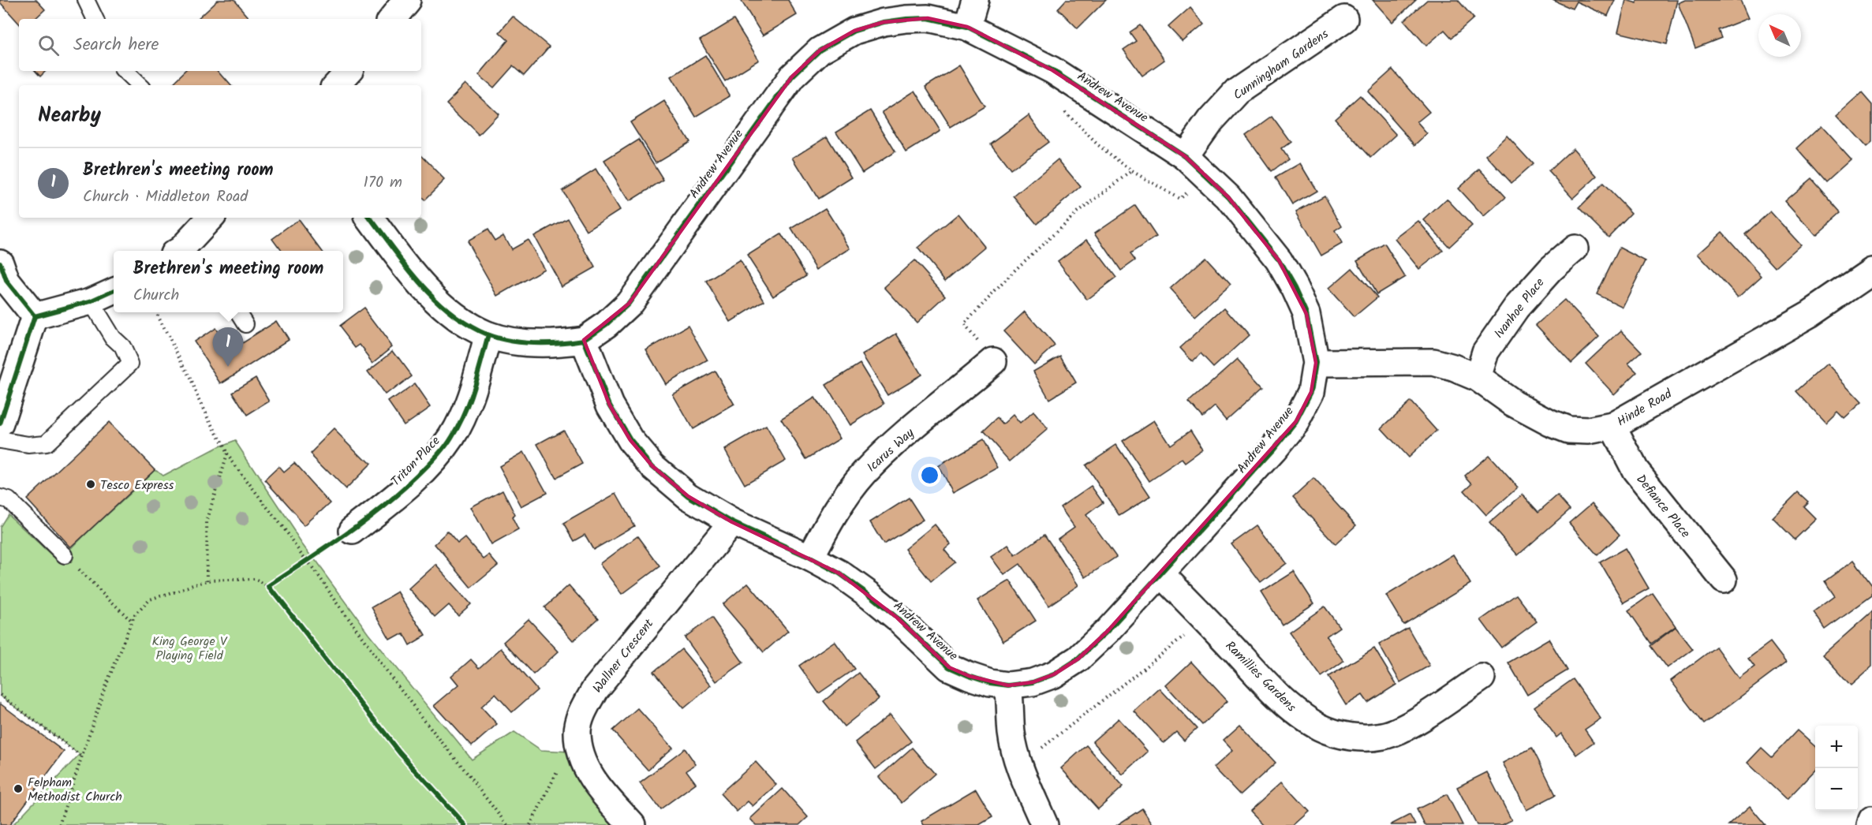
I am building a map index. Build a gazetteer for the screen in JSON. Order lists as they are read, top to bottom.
{
  "streets": {
    "street": [
      "Cunningham Gardens",
      "Andrew Avenue",
      "Ivanhoe Place",
      "Hinde Road",
      "Icarus Way",
      "Triton Place",
      "Defiance Place",
      "Wallner Crescent",
      "Ramillies Gardens"
    ]
  },
  "crossings": [
    ["Cunningham Gardens", "Andrew Avenue"],
    ["Andrew Avenue", "Hinde Road"],
    ["Andrew Avenue", "Icarus Way"],
    ["Andrew Avenue", "Triton Place"],
    ["Andrew Avenue", "Wallner Crescent"],
    ["Andrew Avenue", "Ramillies Gardens"],
    ["Ivanhoe Place", "Hinde Road"],
    ["Hinde Road", "Defiance Place"]
  ],
  "parks": ["King George V Playing Field"],
  "places": ["Tesco Express", "Felpham Methodist Church"],
  "north": "top left",
  "page": {
    "search": "Search here",
    "heading": "Nearby",
    "list": [
      {
        "mark": "1",
        "name": "Brethren's meeting room",
        "note": "Church · Middleton Road",
        "value": "170 m"
      }
    ],
    "popup": ["Brethren's meeting room", "Church"],
    "pins": "1",
    "map_buttons": ["+", "−"]
  }
}
